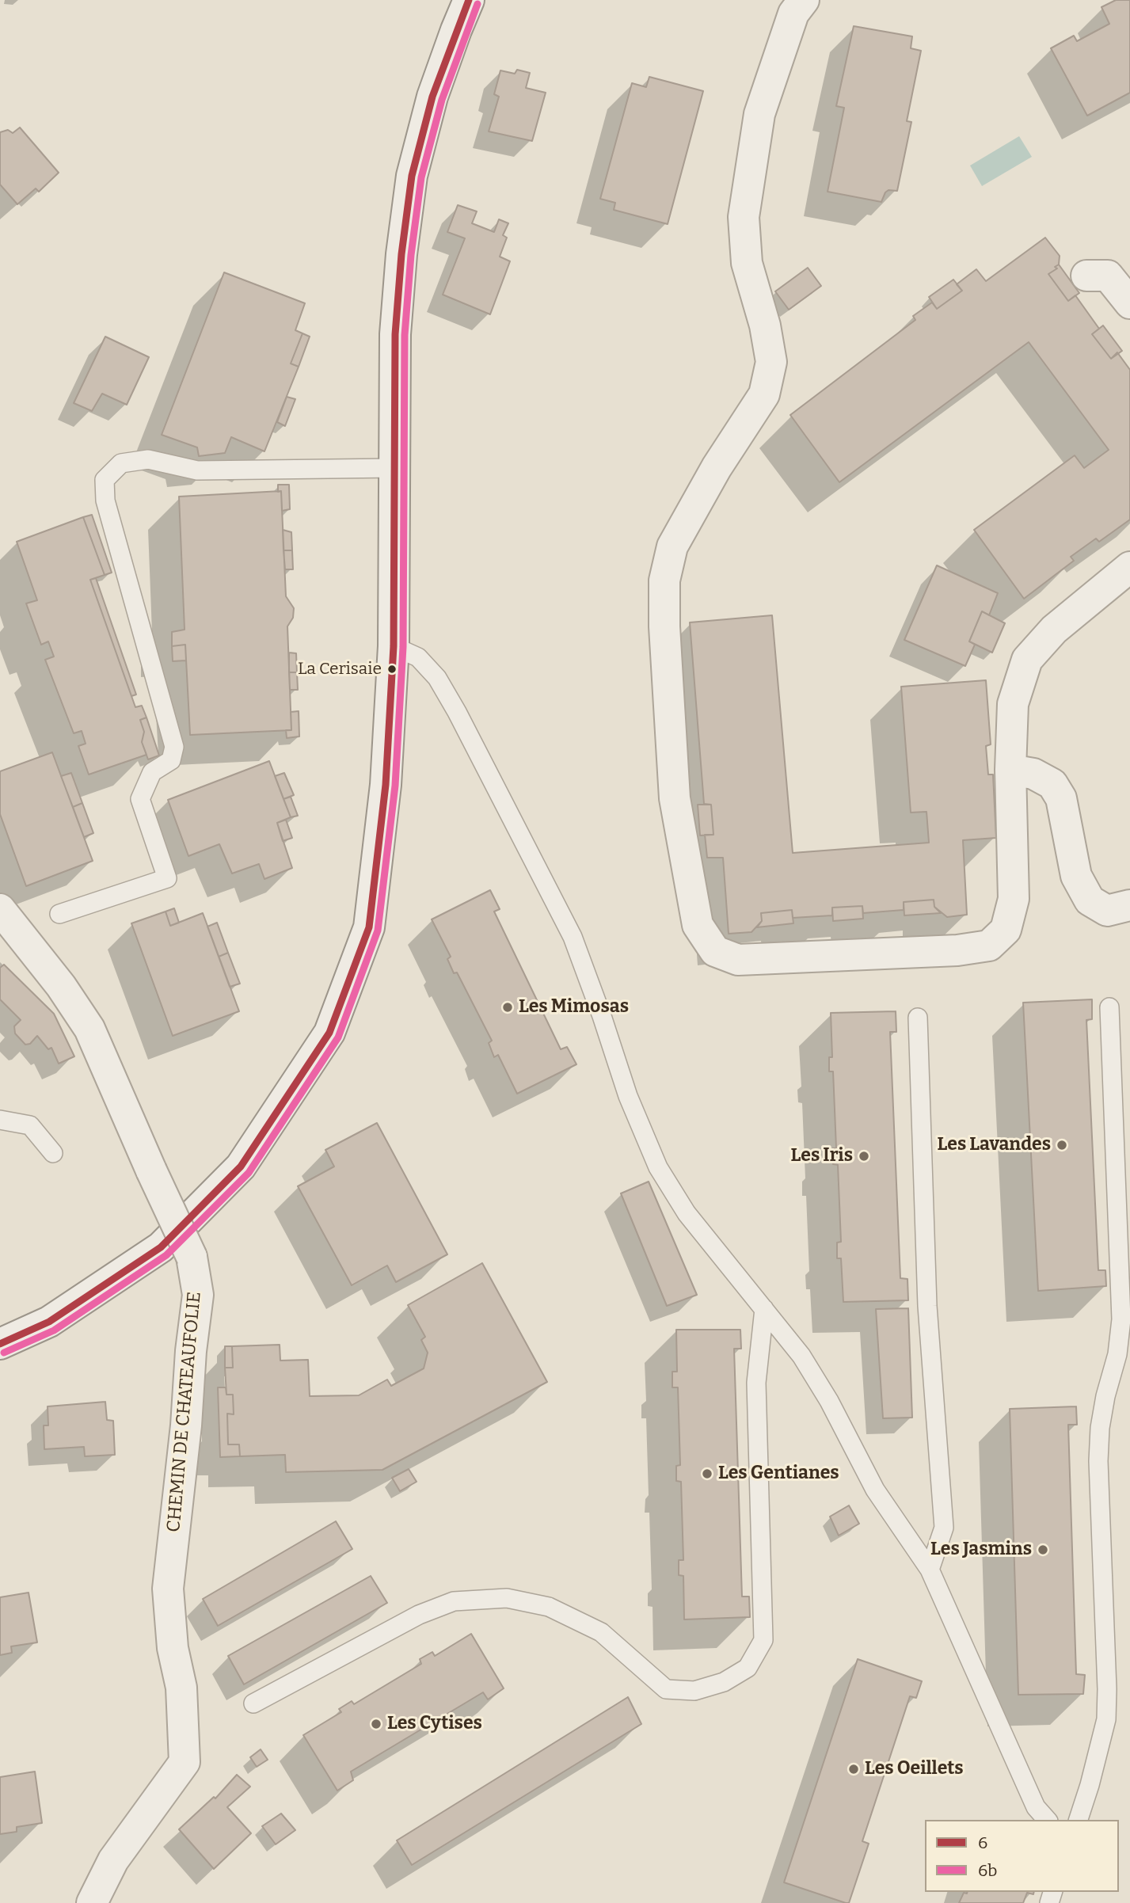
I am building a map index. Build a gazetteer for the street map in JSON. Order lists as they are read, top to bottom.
{
  "streets": {
    "street": ["CHEMIN DE CHATEAUFOLIE"]
  },
  "places": [
    "La Cerisaie",
    "Les Mimosas",
    "Les Lavandes",
    "Les Iris",
    "Les Gentianes",
    "Les Jasmins",
    "Les Cytises",
    "Les Oeillets"
  ],
  "lines": ["transit line 6", "transit line 6b"],
  "legend": ["6", "6b"]
}
